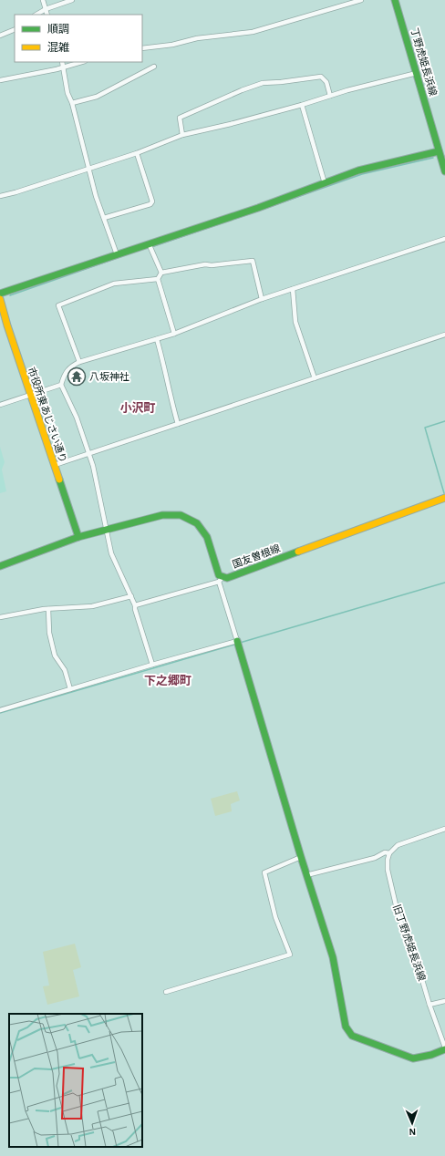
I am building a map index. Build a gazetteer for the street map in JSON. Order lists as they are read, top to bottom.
{
  "streets": {
    "street": [
      "丁野虎姫長浜線",
      "市役所東あじさい通り",
      "国友曽根線",
      "旧丁野虎姫長浜線"
    ]
  },
  "crossings": [
    ["市役所東あじさい通り", "国友曽根線"]
  ],
  "districts": ["小沢町", "下之郷町"],
  "places": {
    "temple": ["八坂神社"]
  },
  "legend": ["順調", "混雑"],
  "north": "bottom"
}
